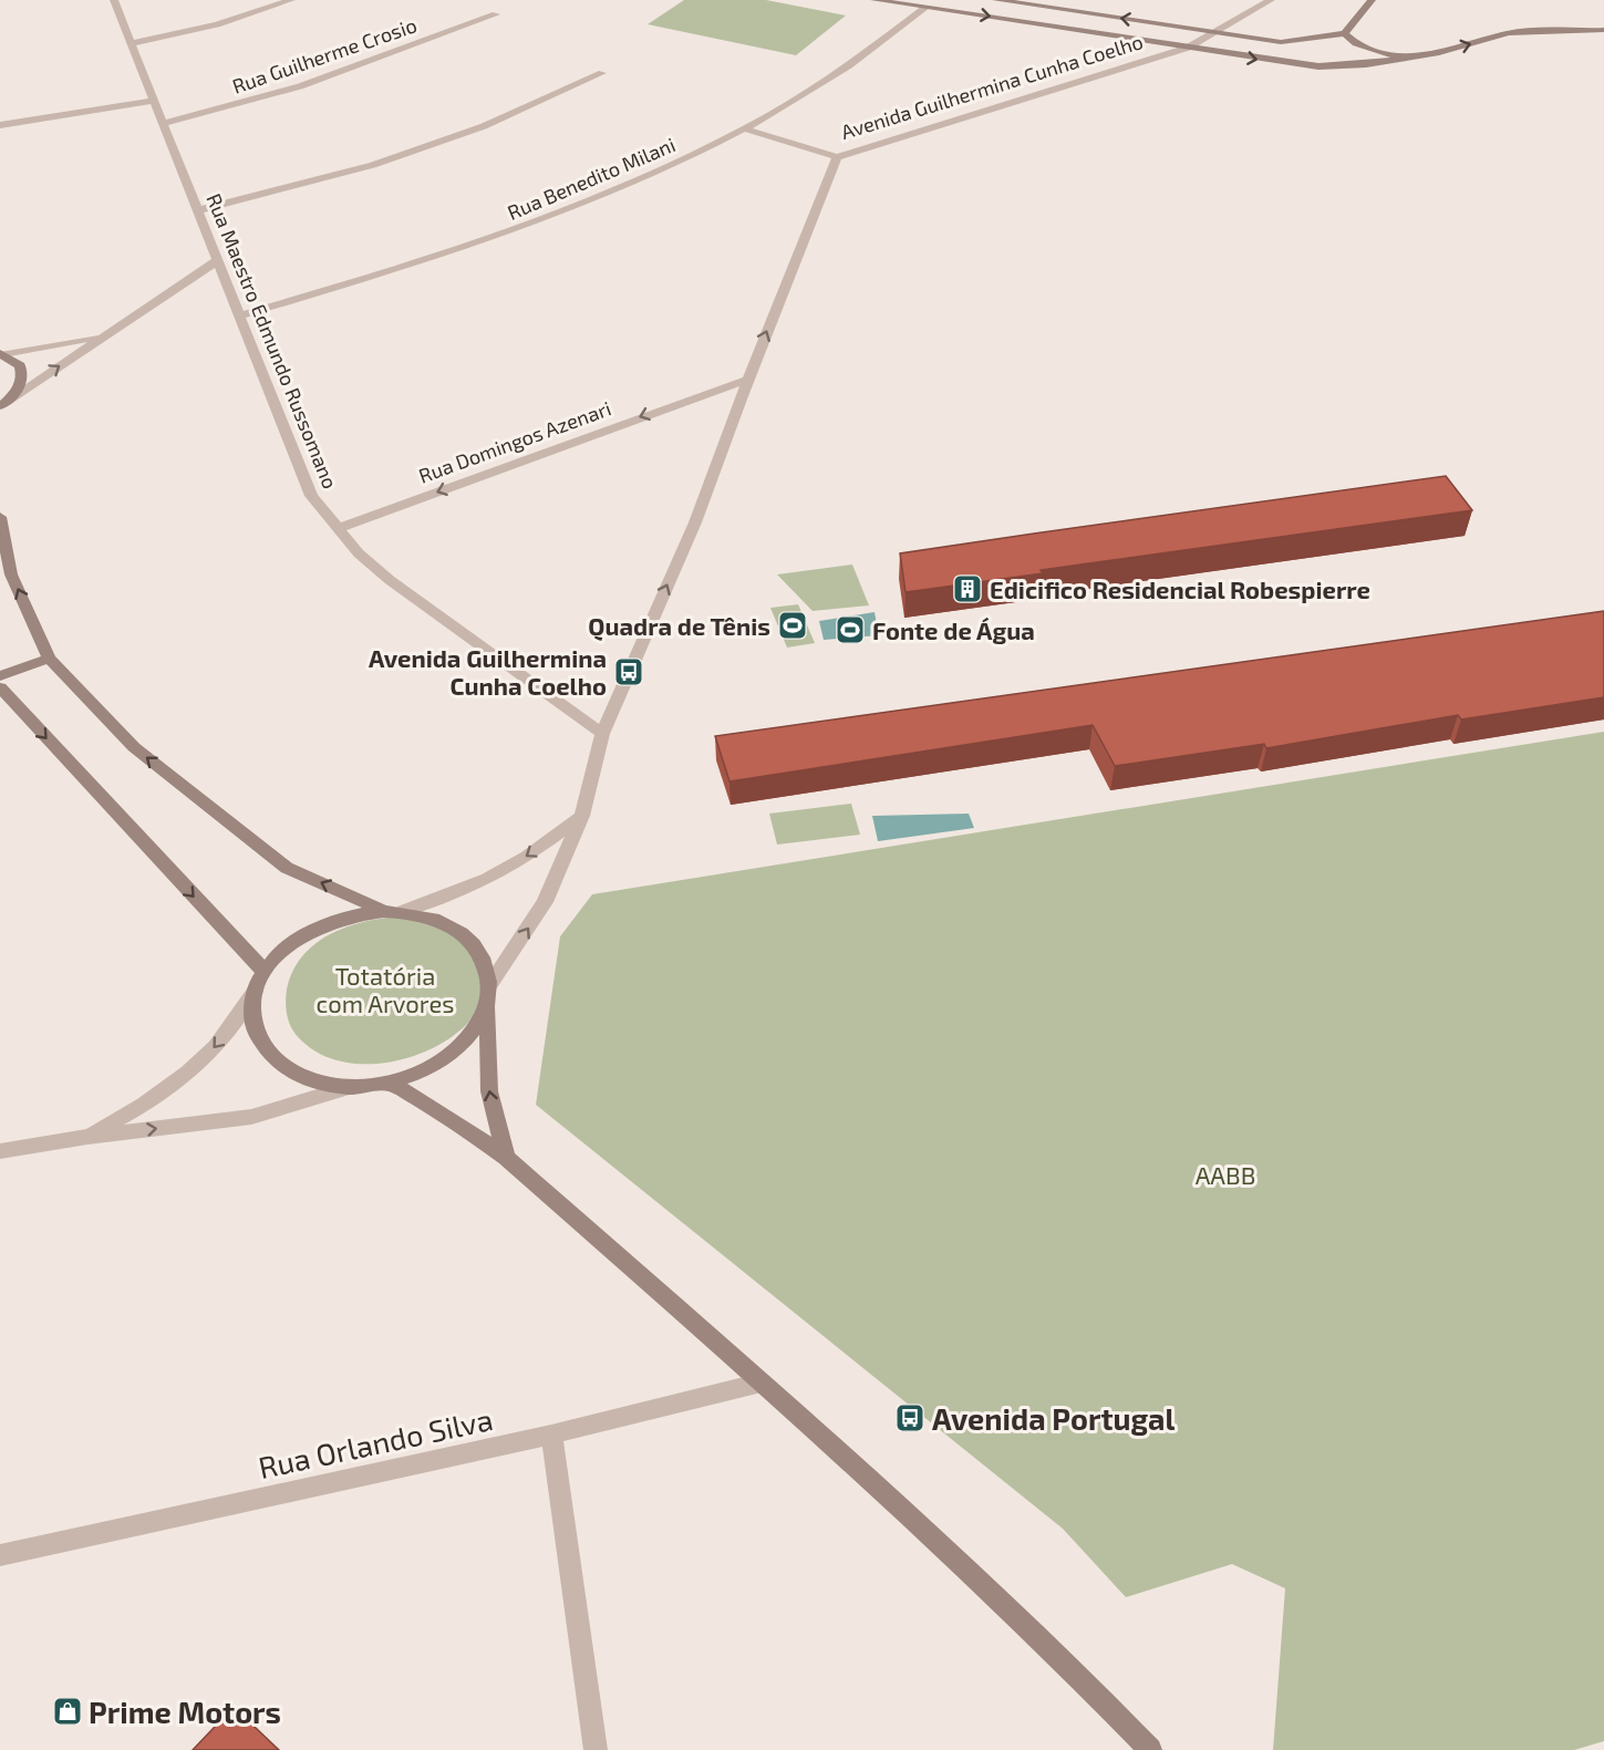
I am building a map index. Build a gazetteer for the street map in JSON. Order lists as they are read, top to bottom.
{
  "streets": {
    "street": [
      "Rua Guilherme Crosio",
      "Avenida Guilhermina Cunha Coelho",
      "Rua Benedito Milani",
      "Rua Maestro Edmundo Russomano",
      "Rua Domingos Azenari",
      "Rua Orlando Silva"
    ]
  },
  "crossings": [
    ["Rua Guilherme Crosio", "Rua Maestro Edmundo Russomano"],
    ["Avenida Guilhermina Cunha Coelho", "Rua Maestro Edmundo Russomano"],
    ["Avenida Guilhermina Cunha Coelho", "Rua Domingos Azenari"],
    ["Rua Benedito Milani", "Rua Maestro Edmundo Russomano"],
    ["Rua Maestro Edmundo Russomano", "Rua Domingos Azenari"]
  ],
  "one_way": ["Avenida Guilhermina Cunha Coelho", "Rua Domingos Azenari"],
  "parks": ["Totatória com Arvores", "AABB"],
  "places": {
    "building": ["Edicifico Residencial Robespierre"],
    "sports": ["Quadra de Tênis", "Fonte de Água"],
    "bus stop": ["Avenida Guilhermina Cunha Coelho", "Avenida Portugal"],
    "shop": ["Prime Motors"]
  }
}
